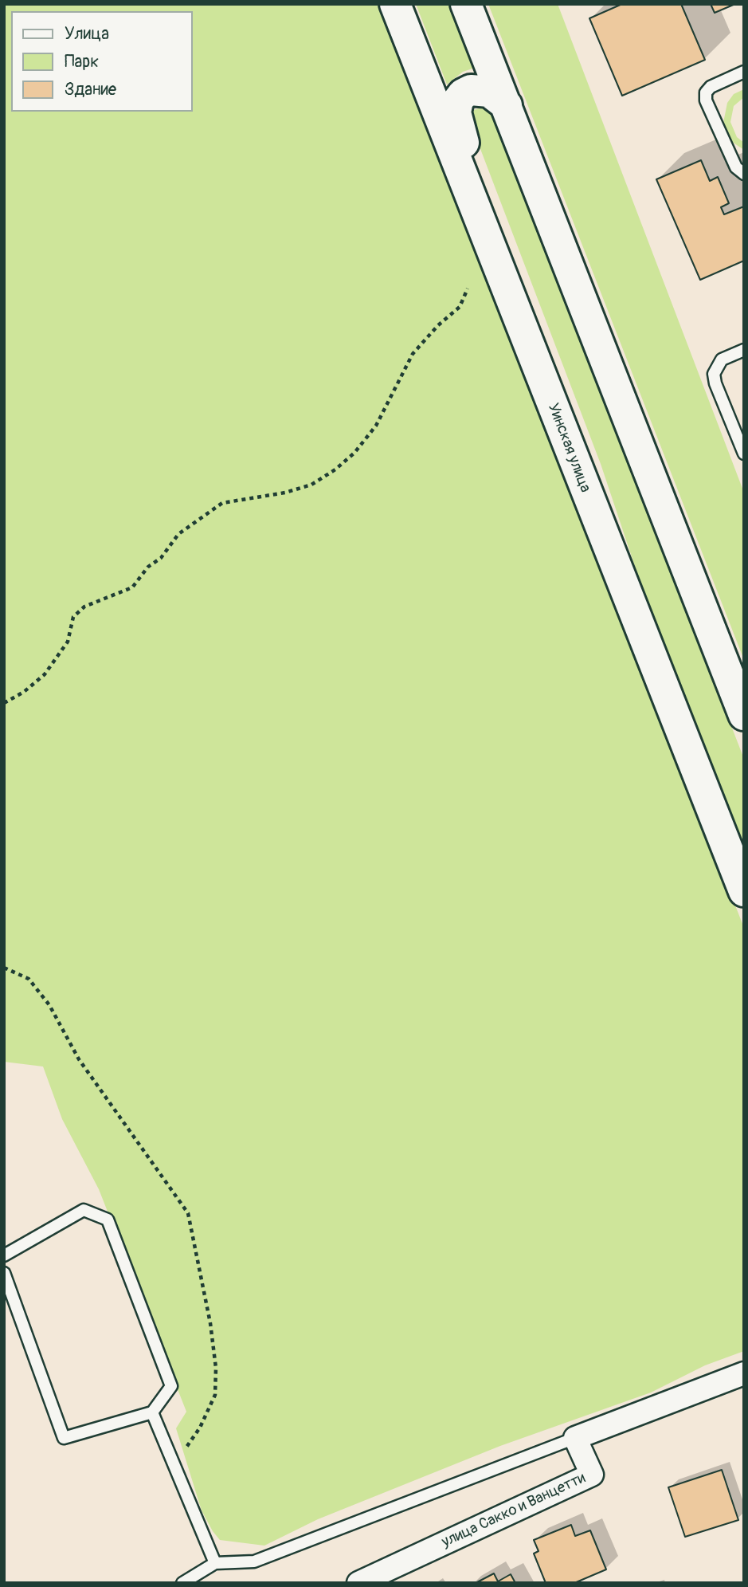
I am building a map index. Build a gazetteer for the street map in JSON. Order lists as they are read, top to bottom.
{
  "streets": {
    "main road": ["Уинская улица"],
    "street": ["улица Сакко и Ванцетти"]
  },
  "legend": ["Улица", "Парк", "Здание"]
}
